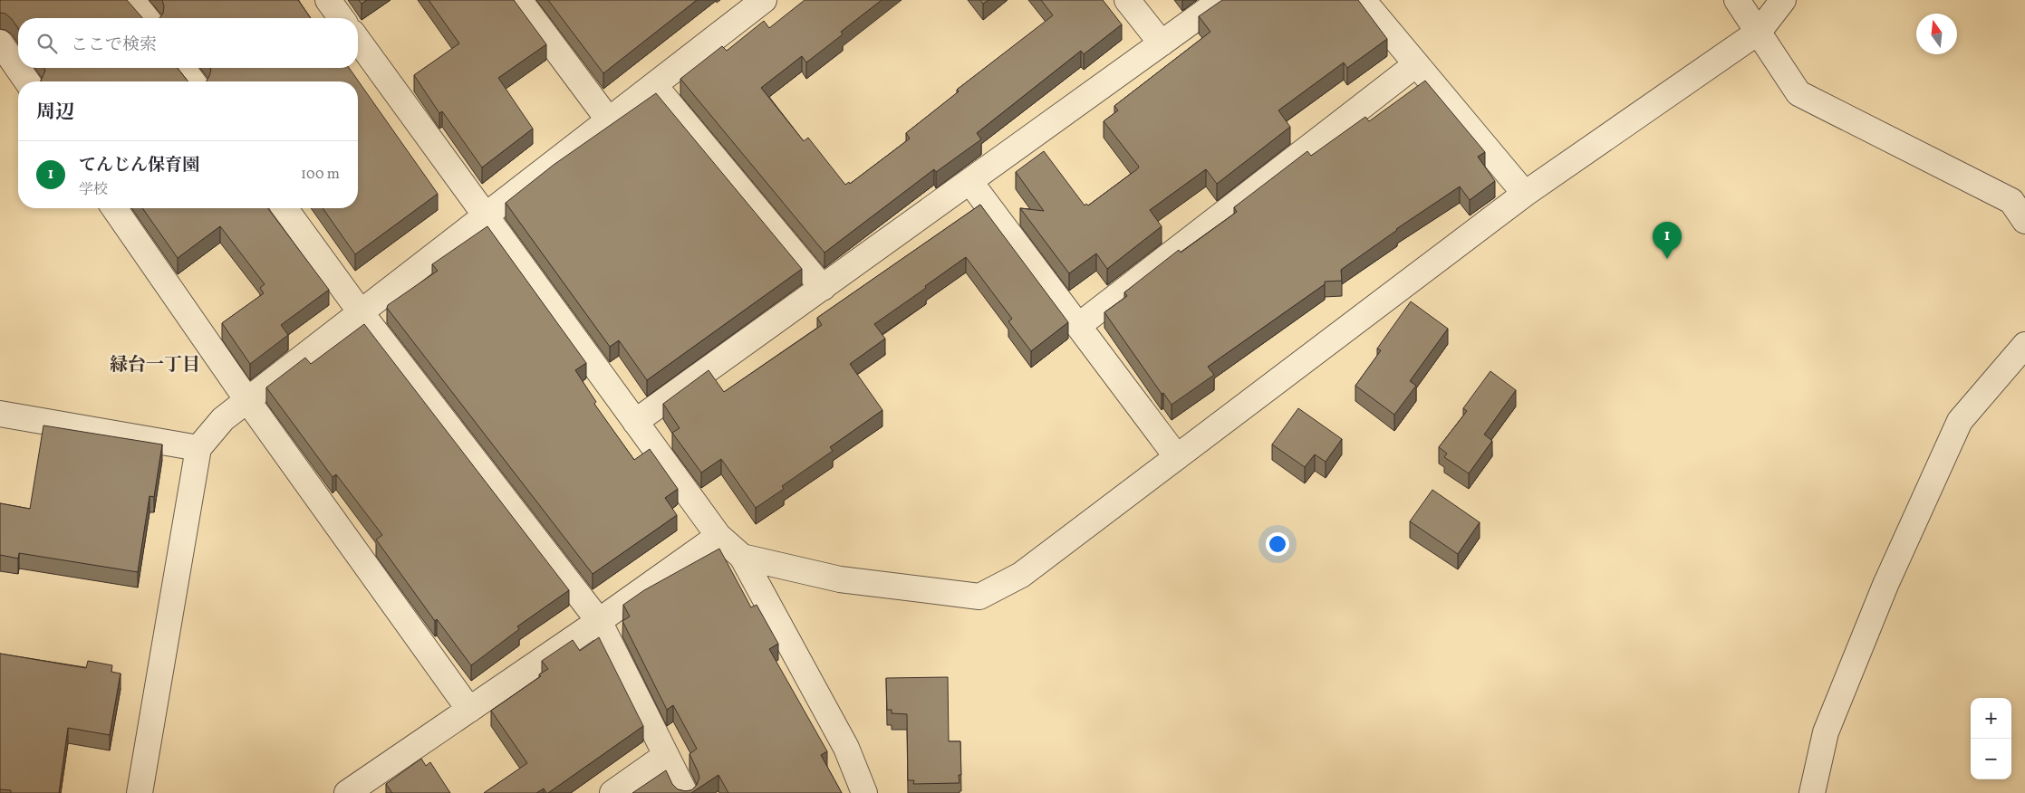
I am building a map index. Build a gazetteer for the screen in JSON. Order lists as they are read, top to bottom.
{
  "districts": ["緑台一丁目"],
  "north": "top",
  "page": {
    "search": "ここで検索",
    "heading": "周辺",
    "list": [
      {
        "mark": "1",
        "name": "てんじん保育園",
        "note": "学校",
        "value": "100 m"
      }
    ],
    "pins": "1",
    "map_buttons": ["+", "−"]
  }
}
